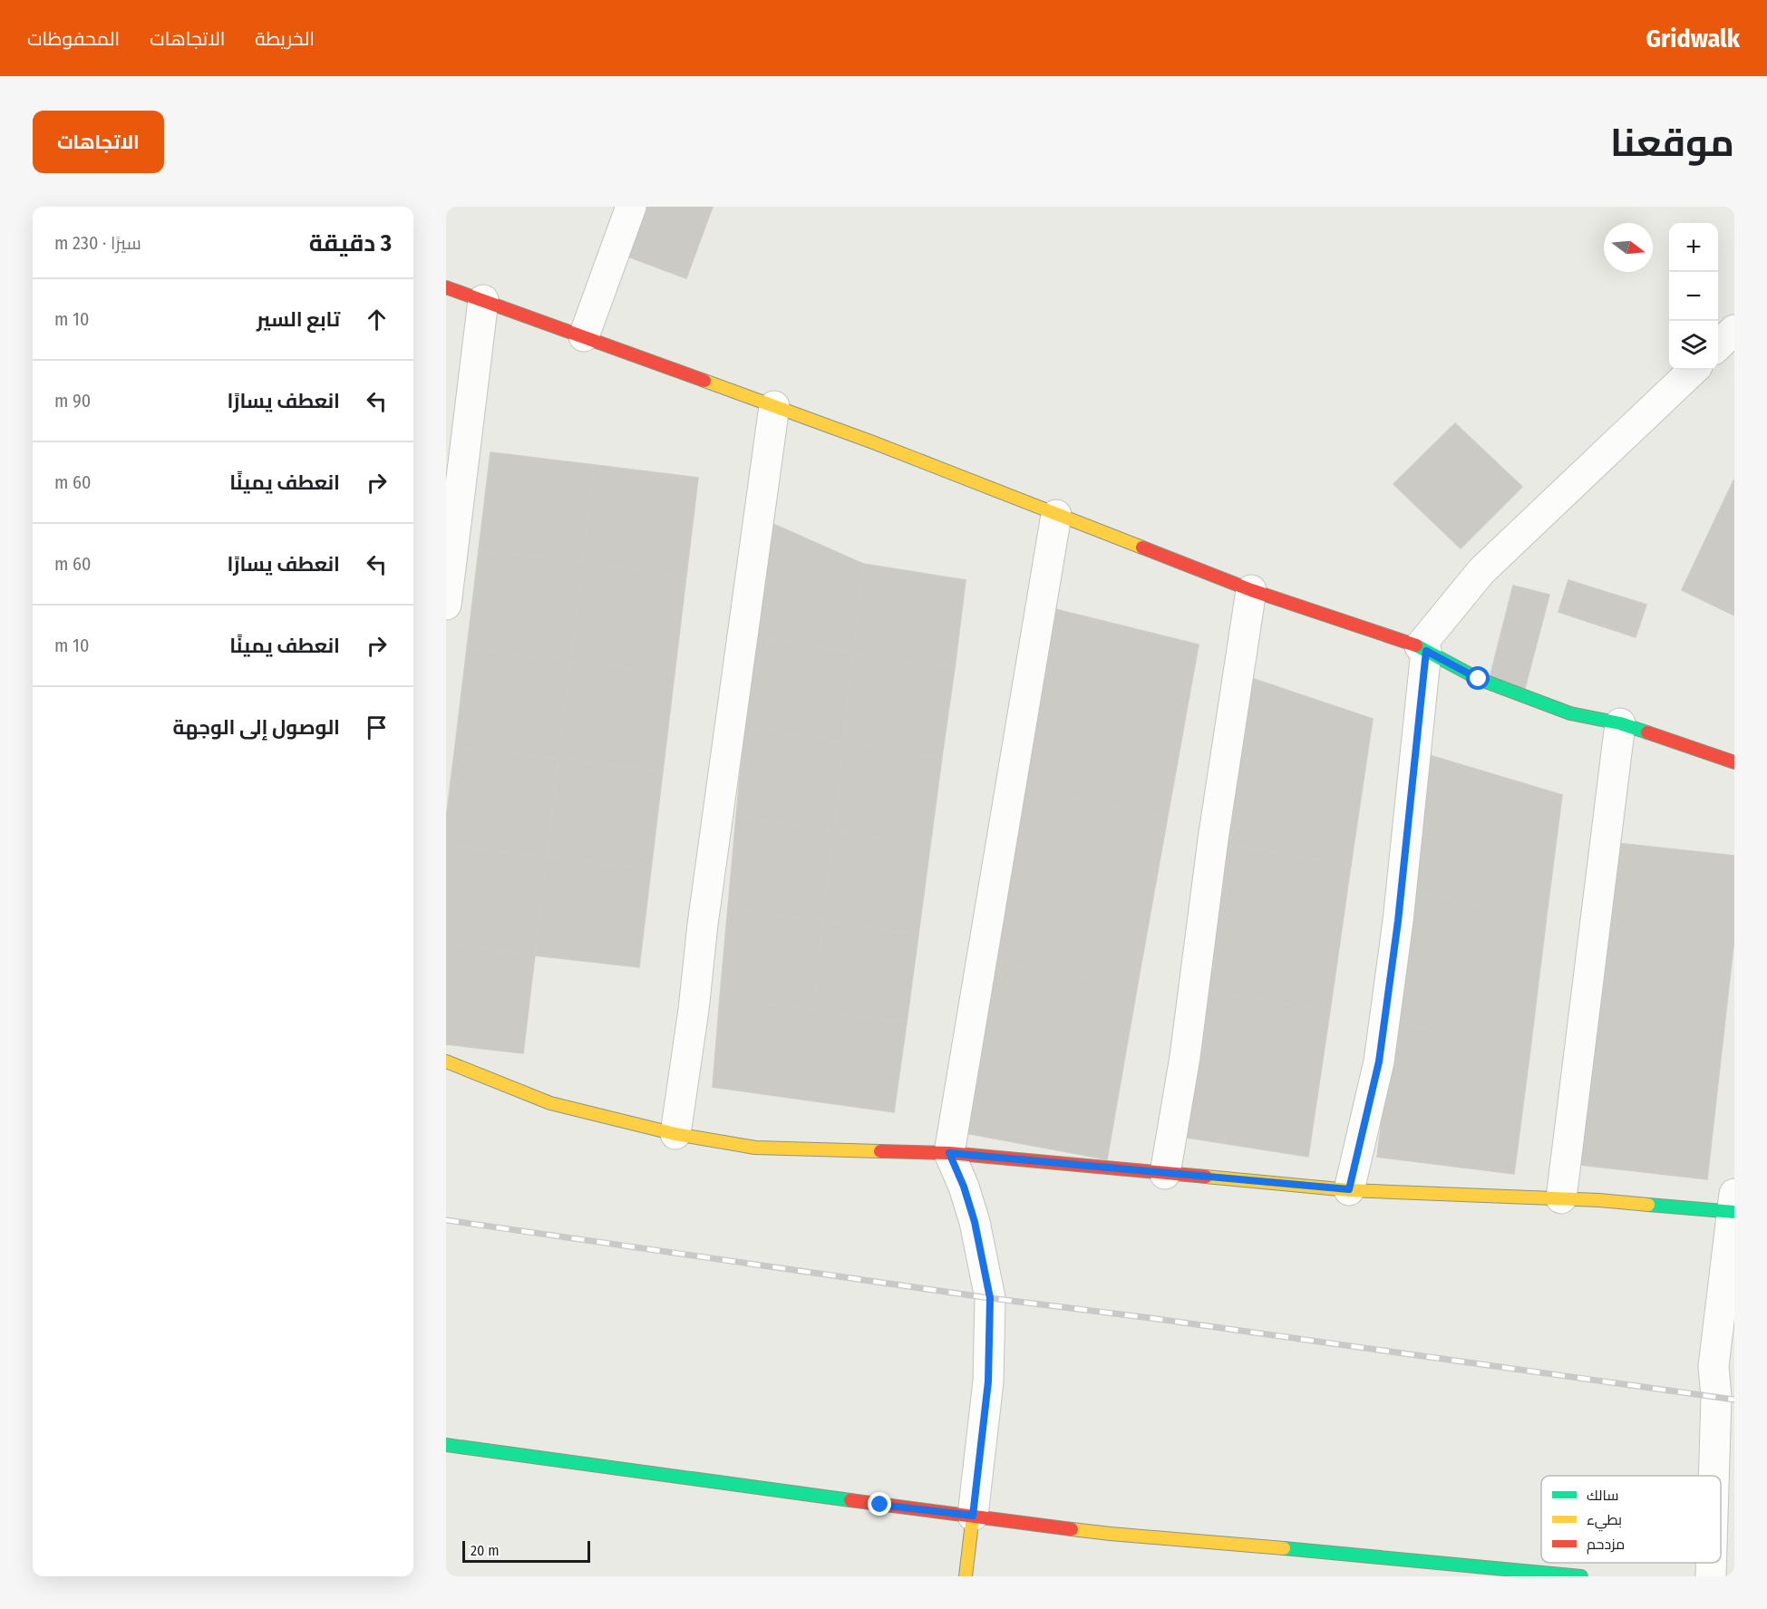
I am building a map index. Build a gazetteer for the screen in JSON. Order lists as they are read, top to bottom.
{
  "legend": ["سالك", "بطيء", "مزدحم"],
  "scale_bar": "20 m",
  "north": "right",
  "page": {
    "header": "Gridwalk",
    "nav": ["الخريطة", "الاتجاهات", "المحفوظات"],
    "title": "موقعنا",
    "buttons": "الاتجاهات",
    "heading": ["3 دقيقة", "سيرًا · 230 m"],
    "map_buttons": ["+", "−"],
    "list": [
      ["تابع السير", "10 m"],
      ["انعطف يسارًا", "90 m"],
      ["انعطف يمينًا", "60 m"],
      ["انعطف يسارًا", "60 m"],
      ["انعطف يمينًا", "10 m"],
      "الوصول إلى الوجهة"
    ],
    "scale": "20 m"
  }
}
